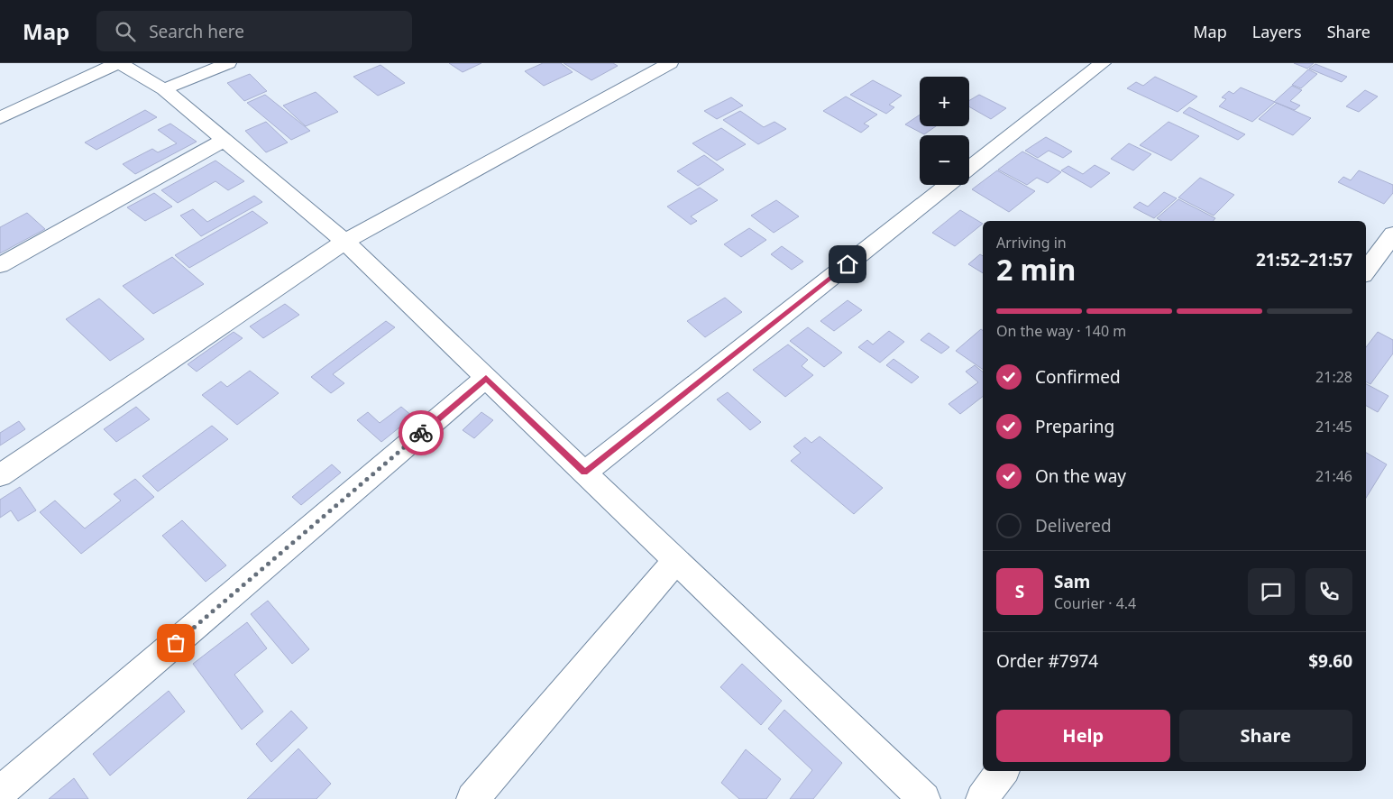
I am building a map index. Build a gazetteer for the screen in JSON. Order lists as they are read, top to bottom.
{
  "page": {
    "header": "Map",
    "search": "Search here",
    "nav": ["Map", "Layers", "Share"],
    "map_buttons": ["+", "−"],
    "heading": ["2 min", "Arriving in", "21:52–21:57"],
    "panel": [
      "Sam",
      "Courier · 4.4",
      "Order #7974",
      "$9.60"
    ],
    "bar": "On the way · 140 m",
    "list": [
      ["Confirmed", "21:28"],
      ["Preparing", "21:45"],
      ["On the way", "21:46"],
      "Delivered"
    ],
    "round": "S",
    "buttons": ["Help", "Share"]
  }
}
